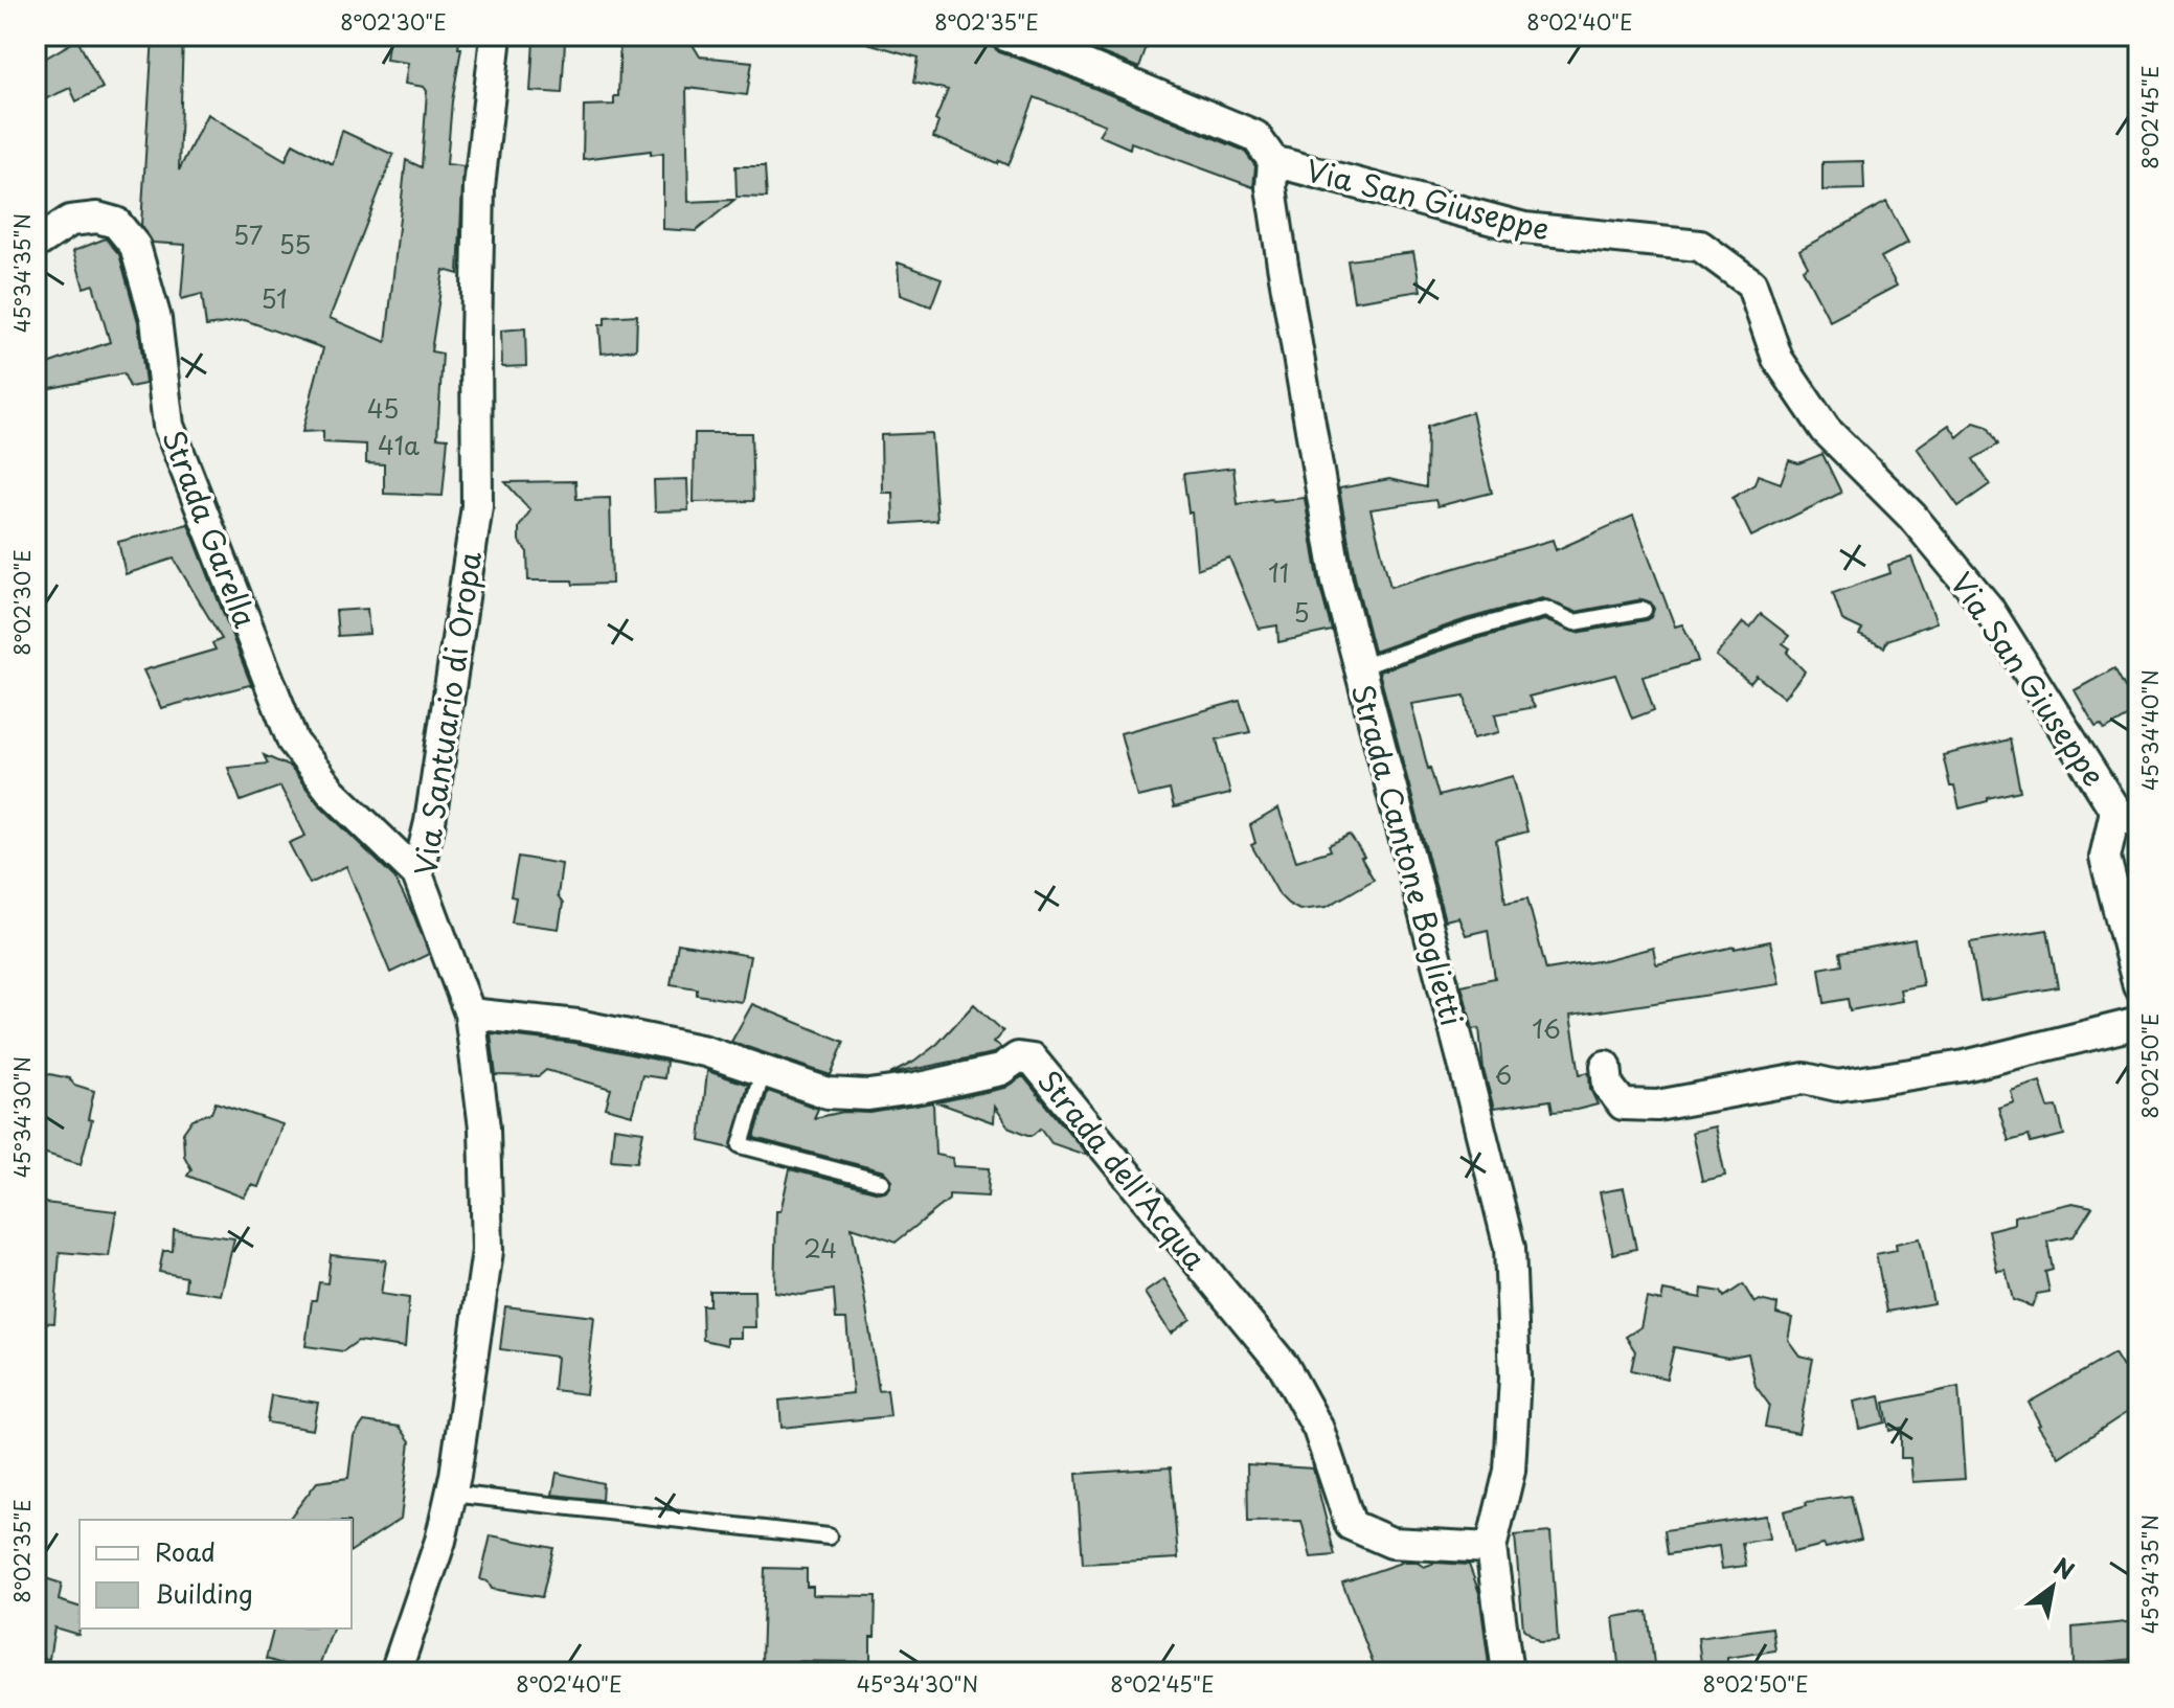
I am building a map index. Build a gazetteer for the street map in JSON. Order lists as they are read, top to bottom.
{
  "streets": {
    "street": [
      "Via San Giuseppe",
      "Strada Garella",
      "Via Santuario di Oropa",
      "Strada Cantone Boglietti",
      "Strada dell'Acqua"
    ]
  },
  "crossings": [
    ["Via San Giuseppe", "Strada Cantone Boglietti"],
    ["Strada Garella", "Via Santuario di Oropa"],
    ["Via Santuario di Oropa", "Strada dell'Acqua"],
    ["Strada Cantone Boglietti", "Strada dell'Acqua"]
  ],
  "house_numbers": [
    "57",
    "55",
    "51",
    "45",
    "41a",
    "11",
    "5",
    "16",
    "6",
    "24"
  ],
  "legend": ["Road", "Building"],
  "north": "top right",
  "coordinates": [
    "8°02'30\"E",
    "8°02'35\"E",
    "8°02'40\"E",
    "8°02'45\"E",
    "45°34'35\"N",
    "45°34'40\"N",
    "8°02'50\"E",
    "45°34'30\"N"
  ]
}
